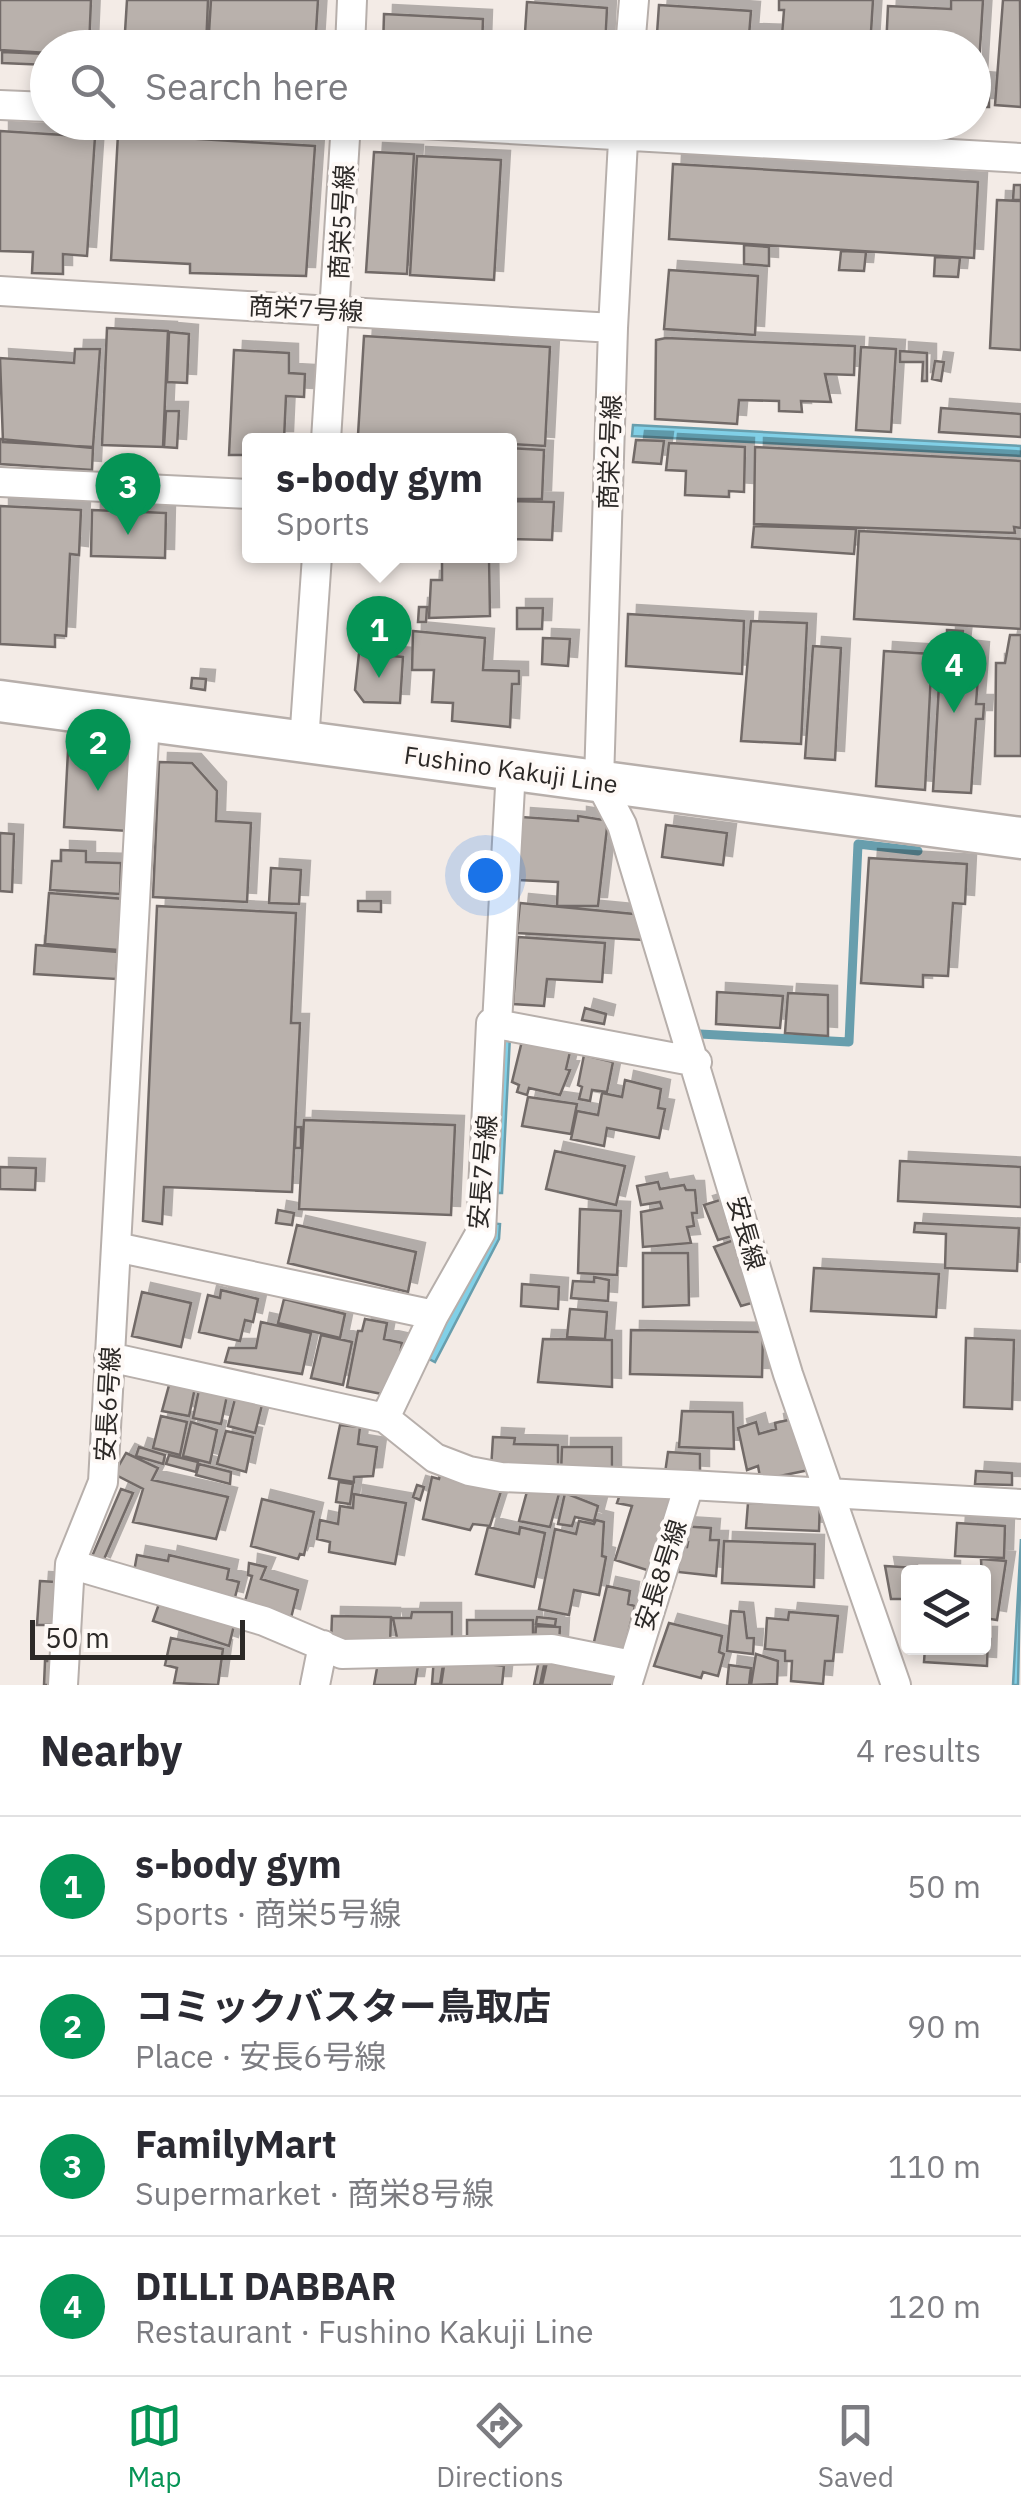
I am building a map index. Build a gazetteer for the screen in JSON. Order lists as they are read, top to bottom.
{
  "streets": {
    "main road": ["Fushino Kakuji Line"],
    "street": [
      "商栄5号線",
      "商栄7号線",
      "商栄2号線",
      "安長7号線",
      "安長線",
      "安長6号線",
      "安長8号線"
    ]
  },
  "crossings": [
    ["商栄5号線", "商栄7号線"],
    ["商栄7号線", "商栄2号線"],
    ["商栄2号線", "Fushino Kakuji Line"],
    ["商栄2号線", "安長線"],
    ["Fushino Kakuji Line", "安長7号線"],
    ["Fushino Kakuji Line", "安長線"],
    ["Fushino Kakuji Line", "安長6号線"],
    ["安長線", "安長8号線"]
  ],
  "scale_bar": "50 m",
  "page": {
    "search": "Search here",
    "popup": ["s-body gym", "Sports"],
    "pins": [
      "3",
      "1",
      "4",
      "2"
    ],
    "scale": "50 m",
    "heading": ["Nearby", "4 results"],
    "list": [
      {
        "mark": "1",
        "name": "s-body gym",
        "note": "Sports · 商栄5号線",
        "value": "50 m"
      },
      {
        "mark": "2",
        "name": "コミックバスター鳥取店",
        "note": "Place · 安長6号線",
        "value": "90 m"
      },
      {
        "mark": "3",
        "name": "FamilyMart",
        "note": "Supermarket · 商栄8号線",
        "value": "110 m"
      },
      {
        "mark": "4",
        "name": "DILLI DABBAR",
        "note": "Restaurant · Fushino Kakuji Line",
        "value": "120 m"
      }
    ],
    "nav": ["Map", "Directions", "Saved"]
  }
}
